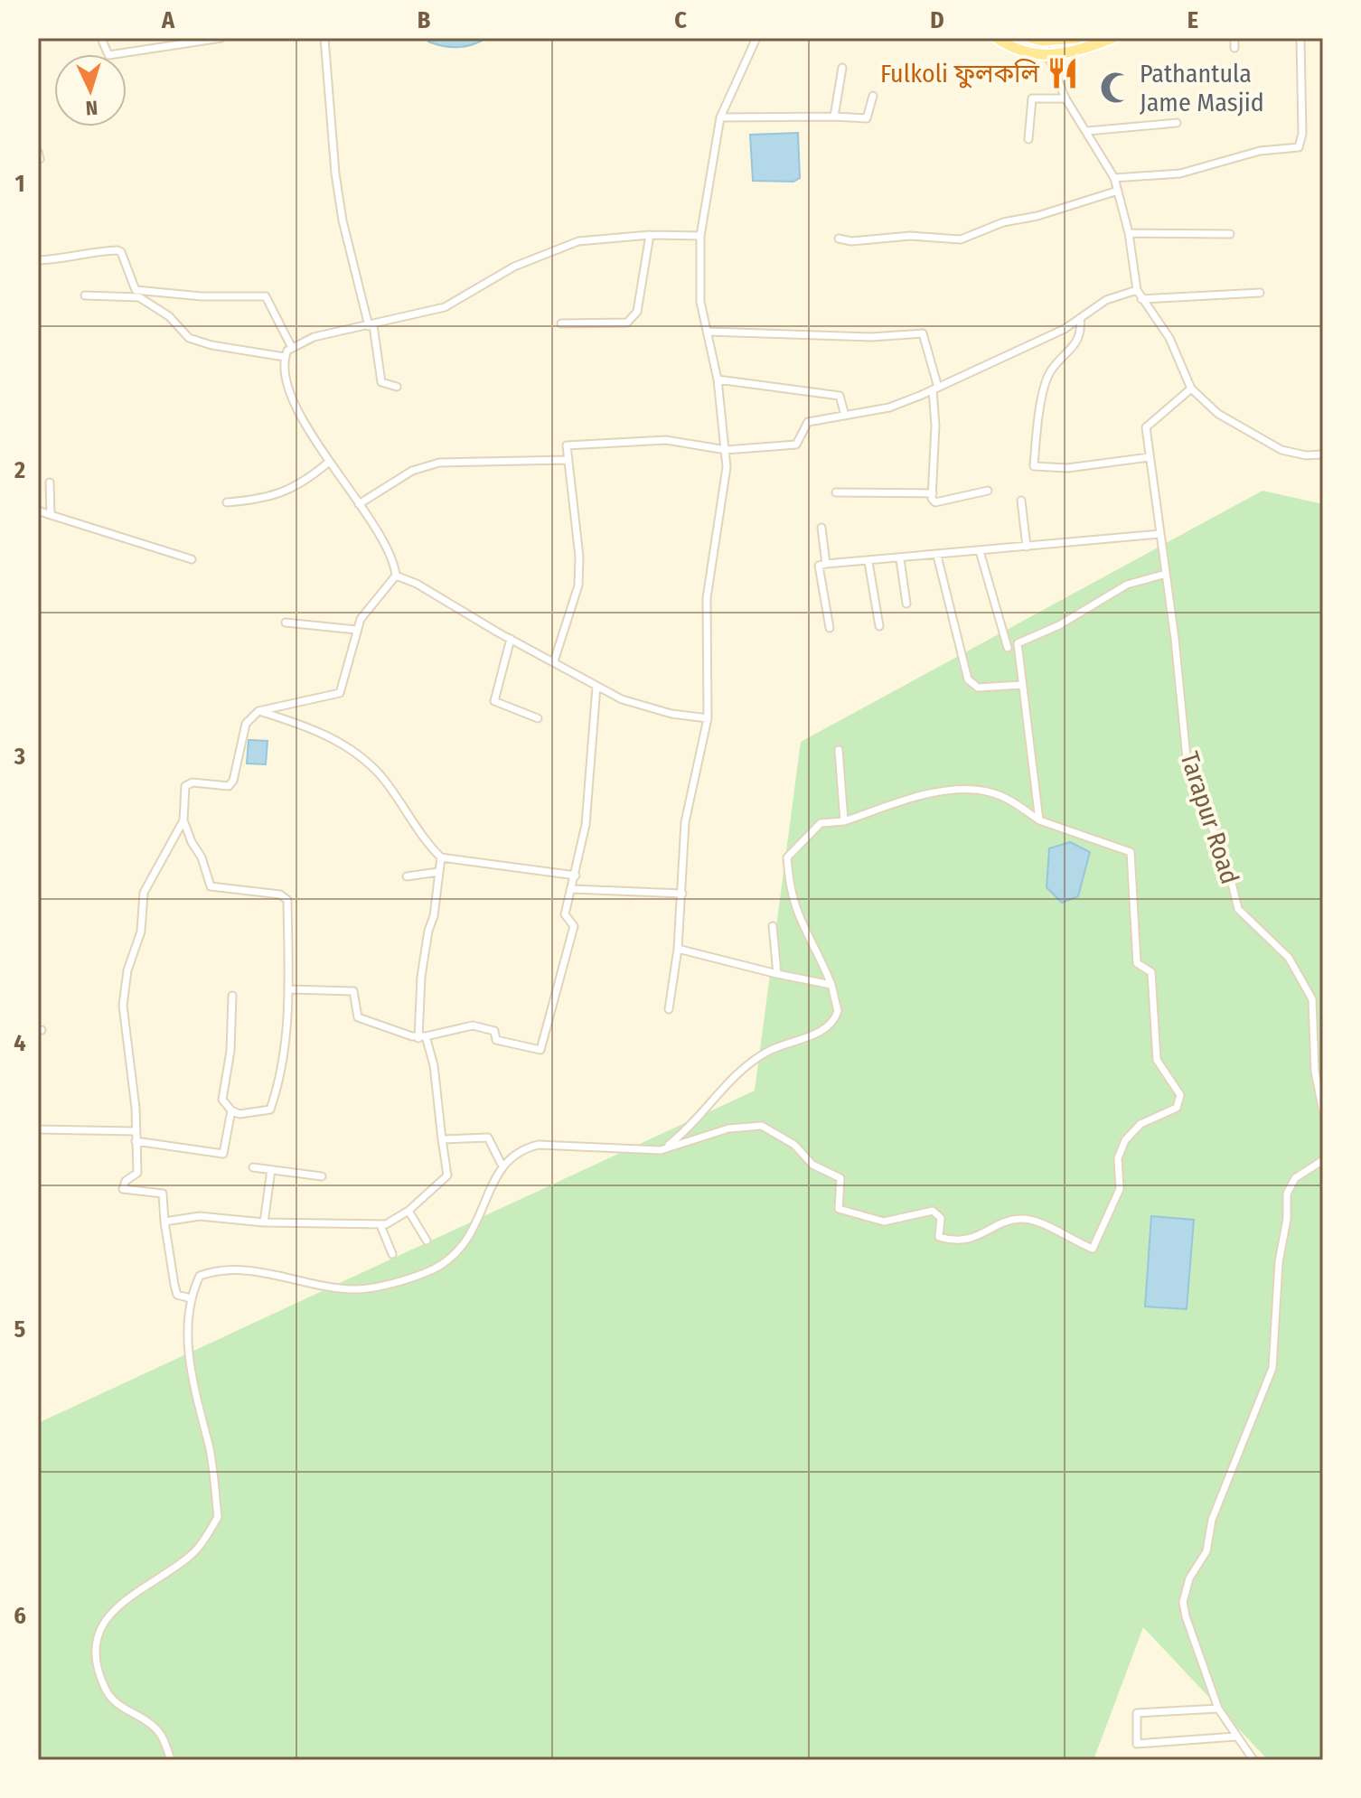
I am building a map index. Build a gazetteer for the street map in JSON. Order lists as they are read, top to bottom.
{
  "streets": {
    "street": ["Tarapur Road"]
  },
  "places": {
    "restaurant": ["Fulkoli ফুলকলি"],
    "mosque": ["Pathantula Jame Masjid"]
  },
  "north": "bottom",
  "grid": {
    "columns": [
      "A",
      "B",
      "C",
      "D",
      "E"
    ],
    "rows": [
      "1",
      "2",
      "3",
      "4",
      "5",
      "6"
    ]
  }
}
